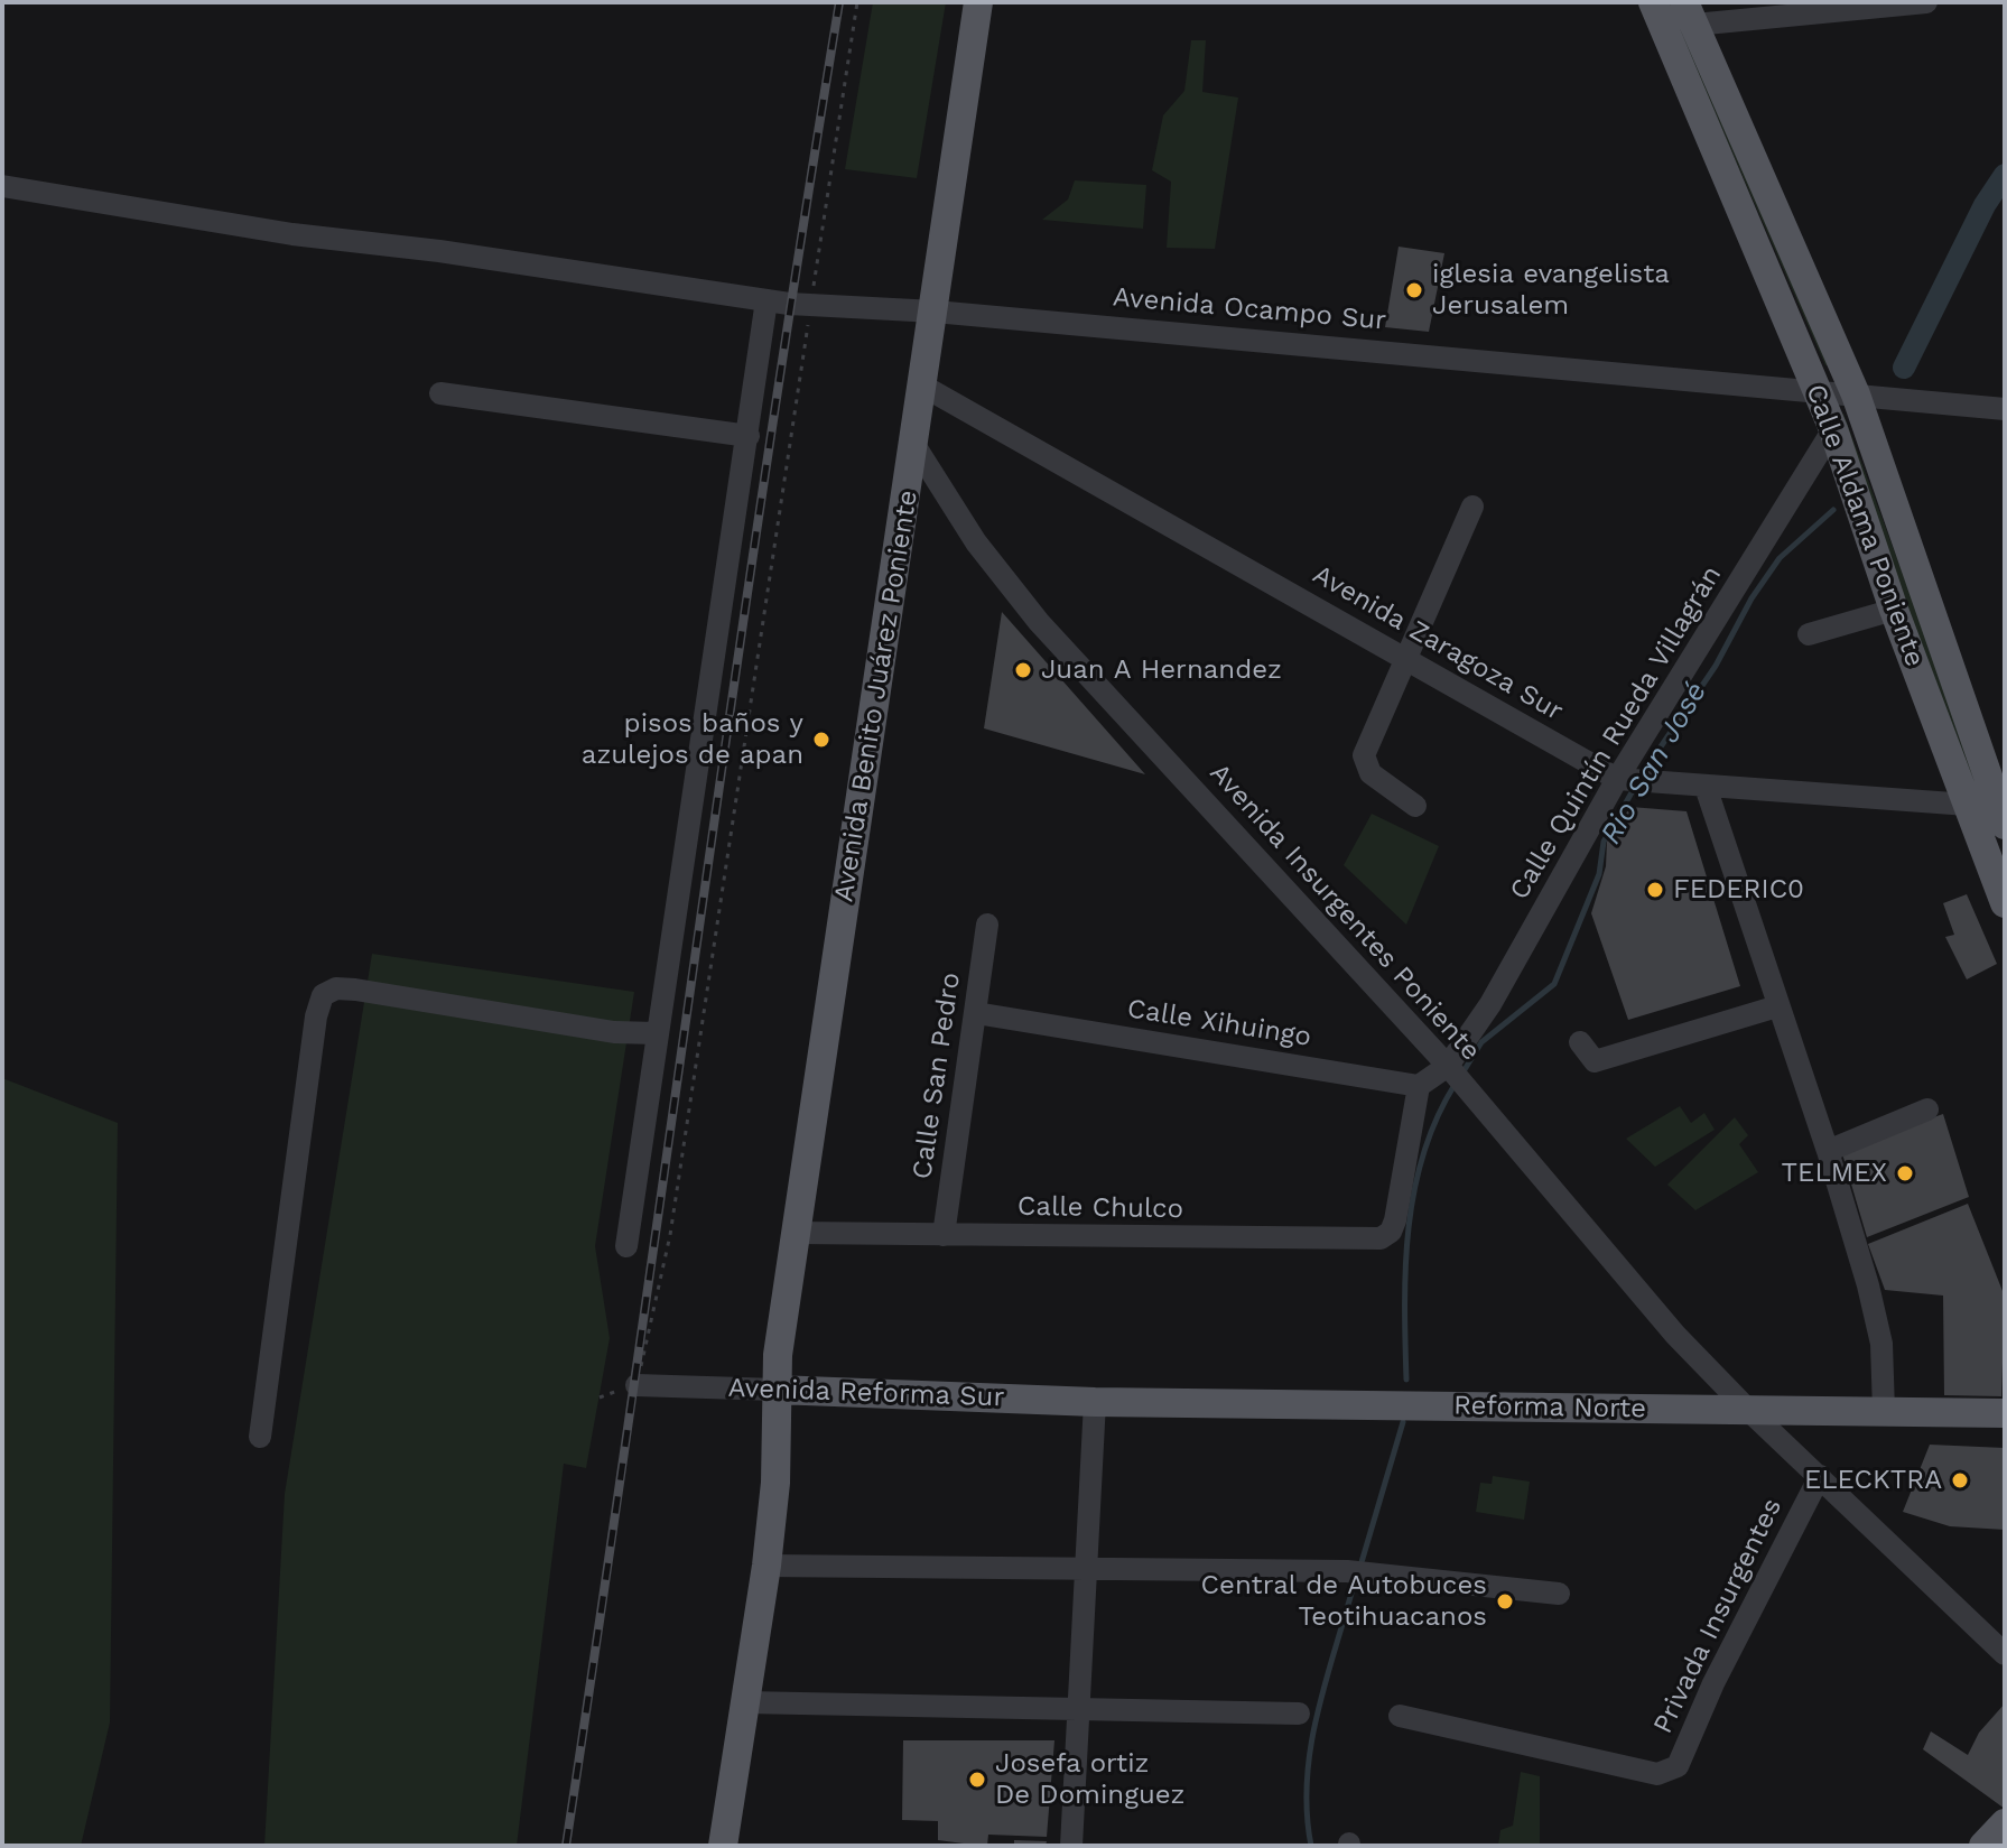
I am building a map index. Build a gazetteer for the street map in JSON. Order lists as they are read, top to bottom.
{
  "streets": {
    "main road": [
      "Calle Aldama Poniente",
      "Avenida Benito Juárez Poniente",
      "Avenida Reforma Sur",
      "Reforma Norte"
    ],
    "street": [
      "Avenida Ocampo Sur",
      "Avenida Zaragoza Sur",
      "Calle Quintín Rueda Villagrán",
      "Avenida Insurgentes Poniente",
      "Calle Xihuingo",
      "Calle San Pedro",
      "Calle Chulco",
      "Privada Insurgentes"
    ]
  },
  "crossings": [
    ["Avenida Ocampo Sur", "Calle Aldama Poniente"],
    ["Avenida Ocampo Sur", "Avenida Benito Juárez Poniente"],
    ["Calle Aldama Poniente", "Avenida Zaragoza Sur"],
    ["Calle Aldama Poniente", "Calle Quintín Rueda Villagrán"],
    ["Avenida Zaragoza Sur", "Avenida Benito Juárez Poniente"],
    ["Avenida Zaragoza Sur", "Calle Quintín Rueda Villagrán"],
    ["Avenida Benito Juárez Poniente", "Avenida Insurgentes Poniente"],
    ["Avenida Benito Juárez Poniente", "Calle Chulco"],
    ["Avenida Benito Juárez Poniente", "Avenida Reforma Sur"],
    ["Calle Quintín Rueda Villagrán", "Avenida Insurgentes Poniente"],
    ["Avenida Insurgentes Poniente", "Reforma Norte"],
    ["Avenida Insurgentes Poniente", "Privada Insurgentes"],
    ["Calle Xihuingo", "Calle San Pedro"],
    ["Calle Xihuingo", "Calle Chulco"],
    ["Calle San Pedro", "Calle Chulco"],
    ["Avenida Reforma Sur", "Reforma Norte"]
  ],
  "water": ["Rio San José"],
  "places": [
    "iglesia evangelista Jerusalem",
    "Juan A Hernandez",
    "pisos baños y azulejos de apan",
    "FEDERIC0",
    "TELMEX",
    "ELECKTRA",
    "Central de Autobuces Teotihuacanos",
    "Josefa ortiz De Dominguez"
  ]
}
